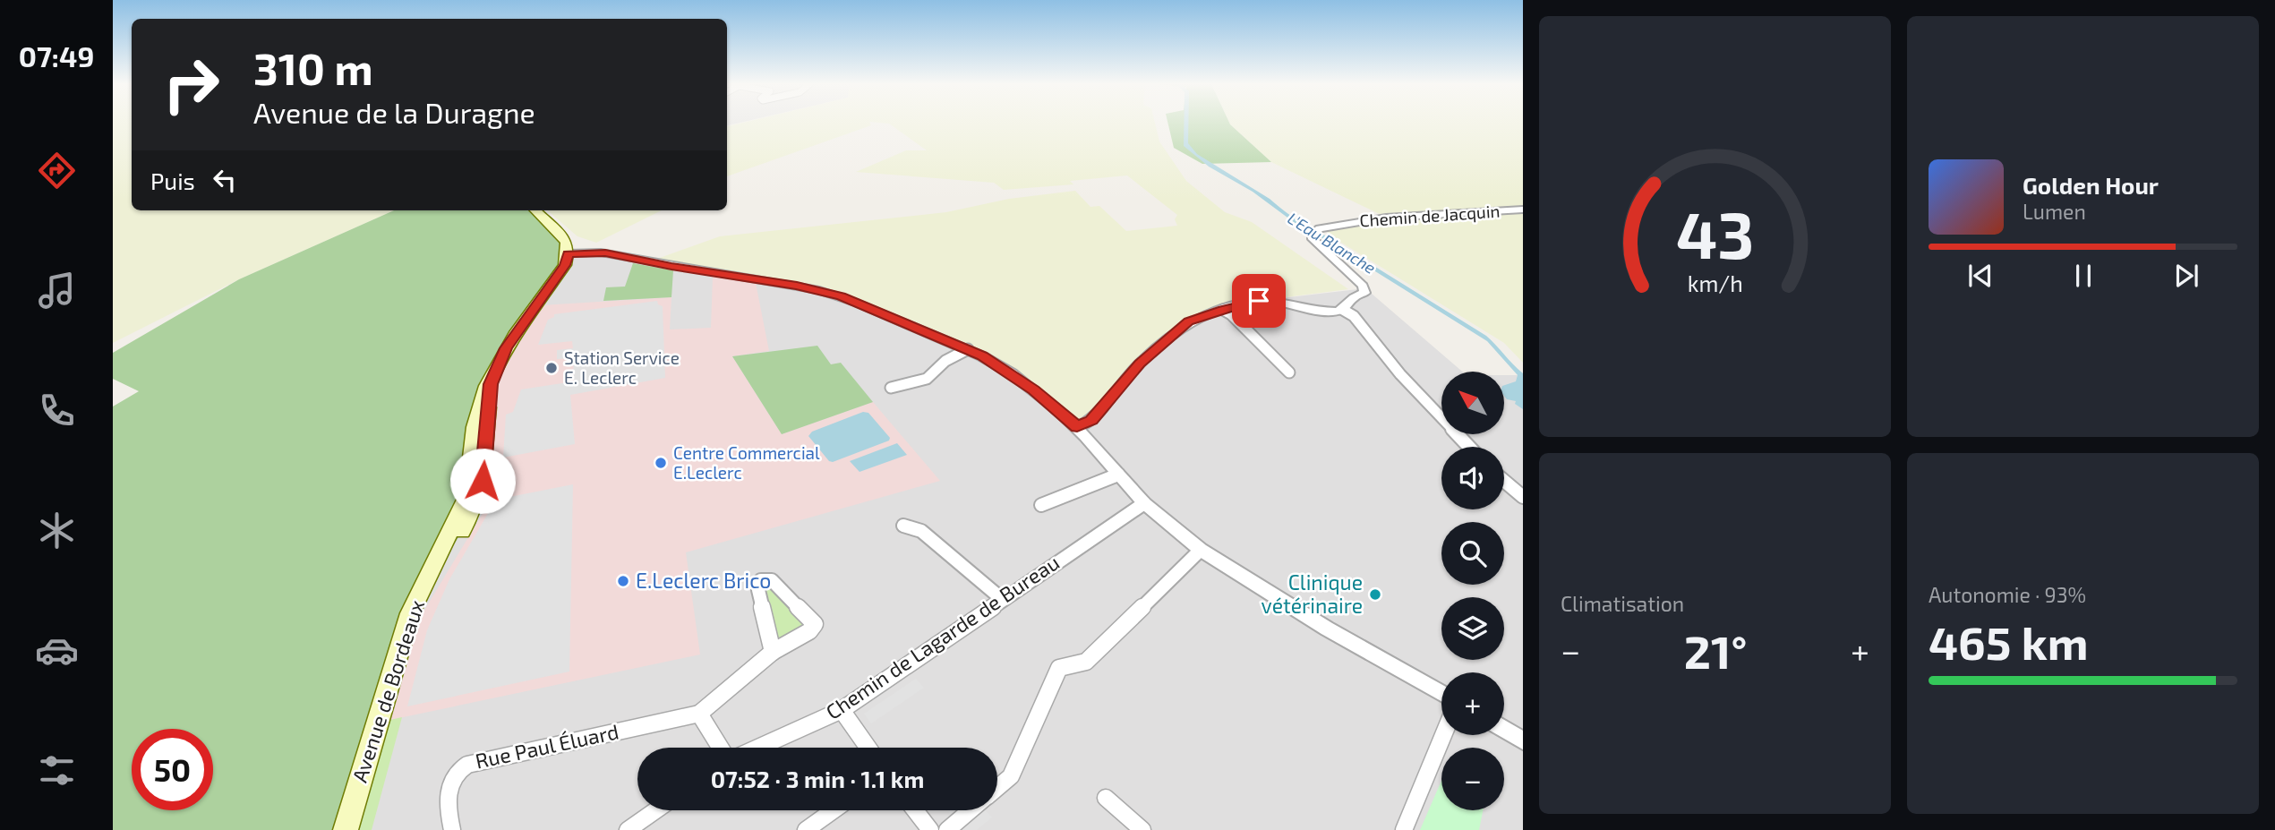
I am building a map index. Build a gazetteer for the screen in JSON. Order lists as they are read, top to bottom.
{
  "streets": {
    "main road": ["Avenue de Bordeaux"],
    "street": ["Chemin de Jacquin", "Chemin de Lagarde de Bureau", "Rue Paul Éluard"]
  },
  "water": ["L'Eau Blanche"],
  "places": [
    "Station Service E. Leclerc",
    "Centre Commercial E.Leclerc",
    "E.Leclerc Brico",
    "Clinique vétérinaire"
  ],
  "north": "top left",
  "page": {
    "tabs": "07:49",
    "turn": ["310 m", "Avenue de la Duragne"],
    "then": "Puis",
    "song": ["Golden Hour", "Lumen"],
    "map_buttons": ["+", "−"],
    "tile": [
      "Climatisation",
      ["Autonomie · 93%", "465 km"]
    ],
    "heat": ["−", "21°", "+"],
    "limit": "50",
    "trip": "07:52 · 3 min · 1.1 km",
    "gauge": ["43", "km/h"]
  }
}
